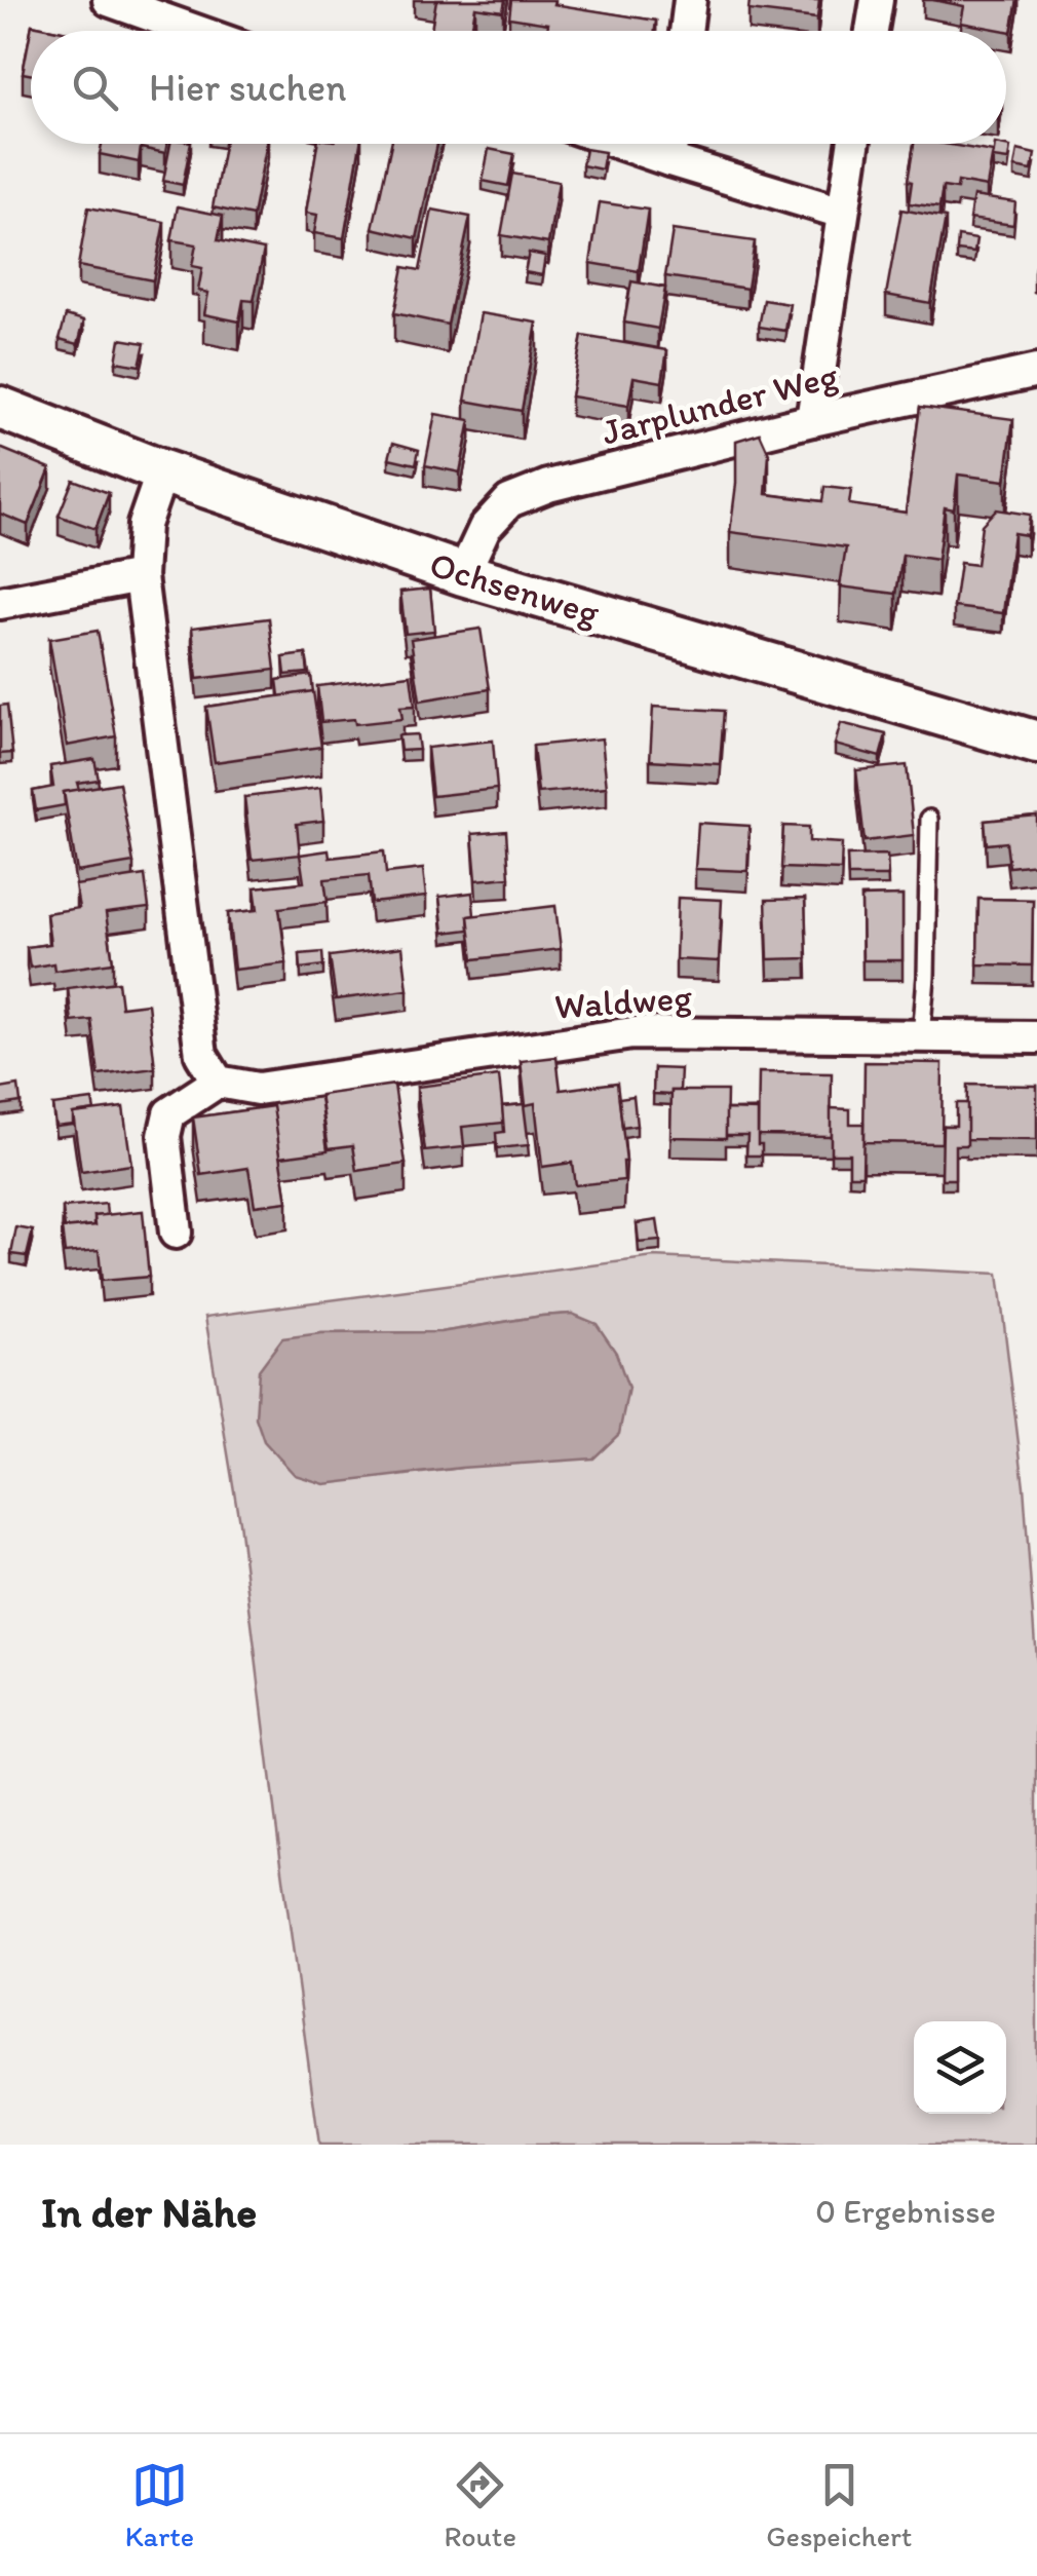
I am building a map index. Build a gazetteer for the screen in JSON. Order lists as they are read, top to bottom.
{
  "streets": {
    "main road": ["Ochsenweg"],
    "street": ["Jarplunder Weg", "Waldweg"]
  },
  "crossings": [
    ["Jarplunder Weg", "Ochsenweg"]
  ],
  "page": {
    "search": "Hier suchen",
    "heading": ["In der Nähe", "0 Ergebnisse"],
    "nav": ["Karte", "Route", "Gespeichert"]
  }
}
